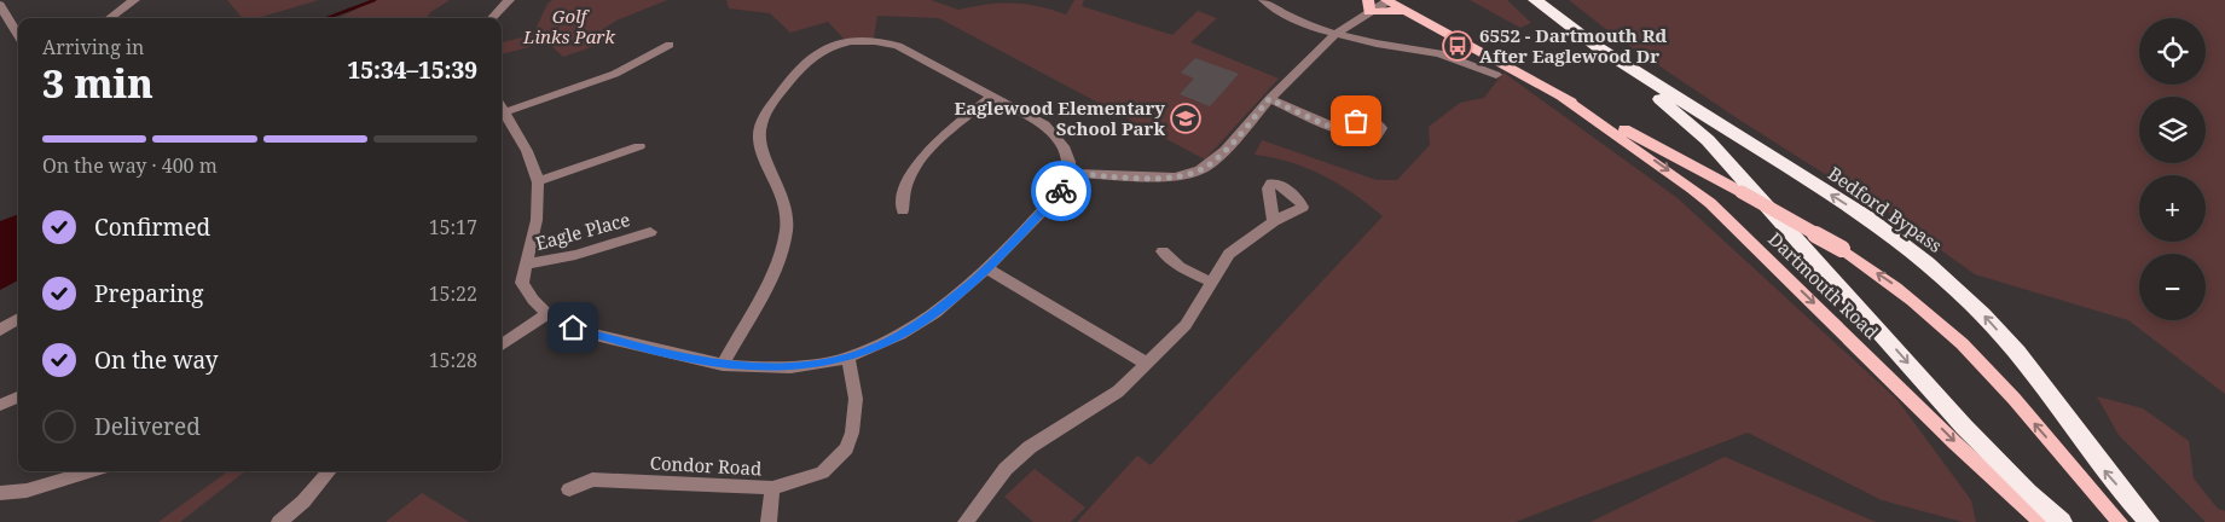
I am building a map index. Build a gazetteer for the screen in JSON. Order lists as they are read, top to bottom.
{
  "streets": {
    "highway": ["Bedford Bypass"],
    "main road": ["Dartmouth Road"],
    "street": ["Eagle Place", "Condor Road"]
  },
  "parks": ["Golf Links Park"],
  "places": {
    "bus stop": ["6552 - Dartmouth Rd After Eaglewood Dr"],
    "school or university": ["Eaglewood Elementary School Park"]
  },
  "page": {
    "map_buttons": ["+", "−"],
    "heading": ["3 min", "Arriving in", "15:34–15:39"],
    "bar": "On the way · 400 m",
    "list": [
      ["Confirmed", "15:17"],
      ["Preparing", "15:22"],
      ["On the way", "15:28"],
      "Delivered"
    ]
  }
}
